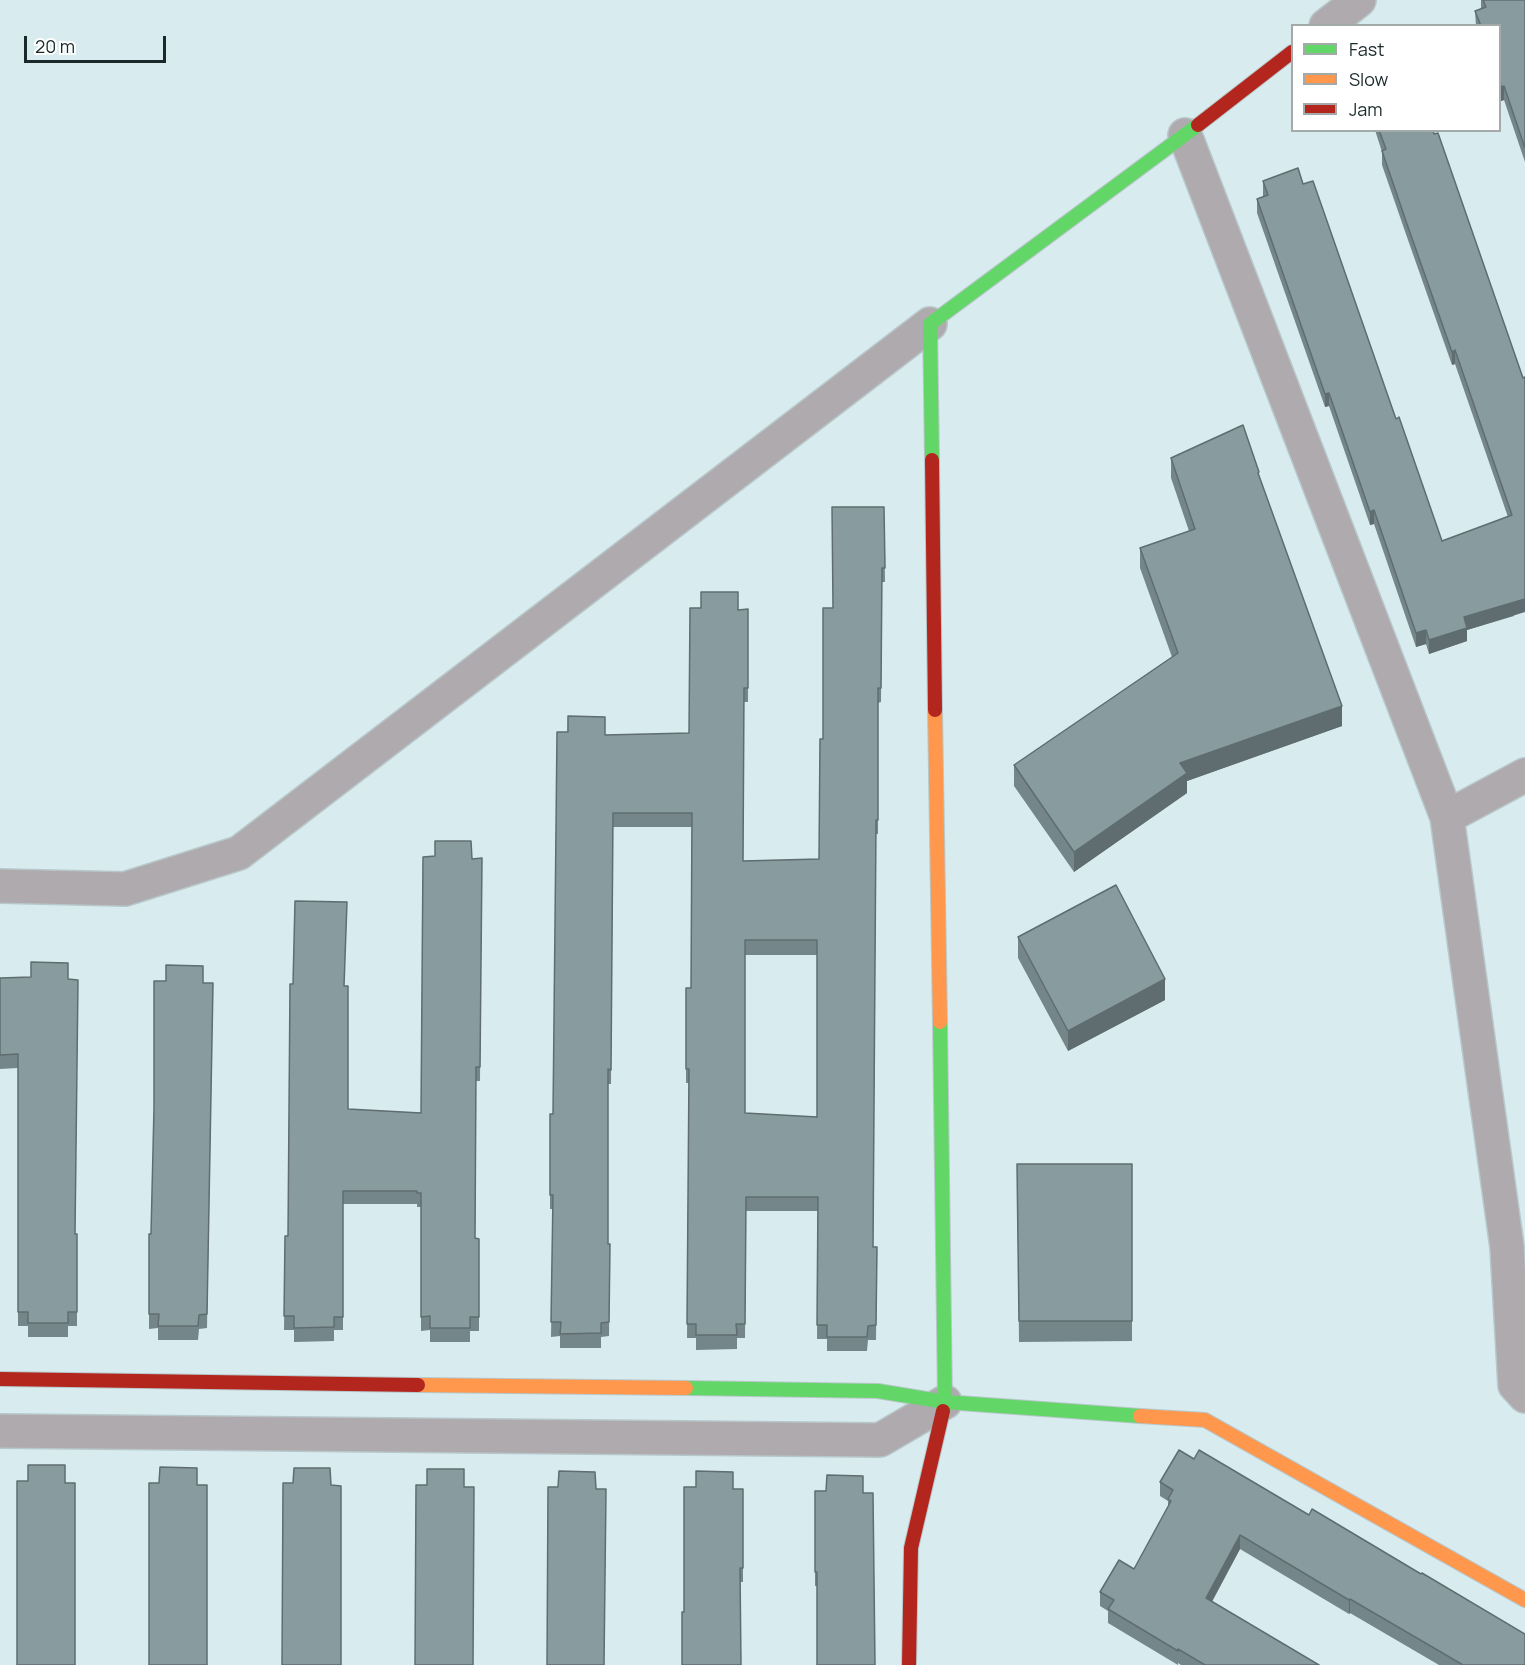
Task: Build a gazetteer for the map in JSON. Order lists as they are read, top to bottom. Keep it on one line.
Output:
{"legend":["Fast","Slow","Jam"],"scale_bar":"20 m"}
